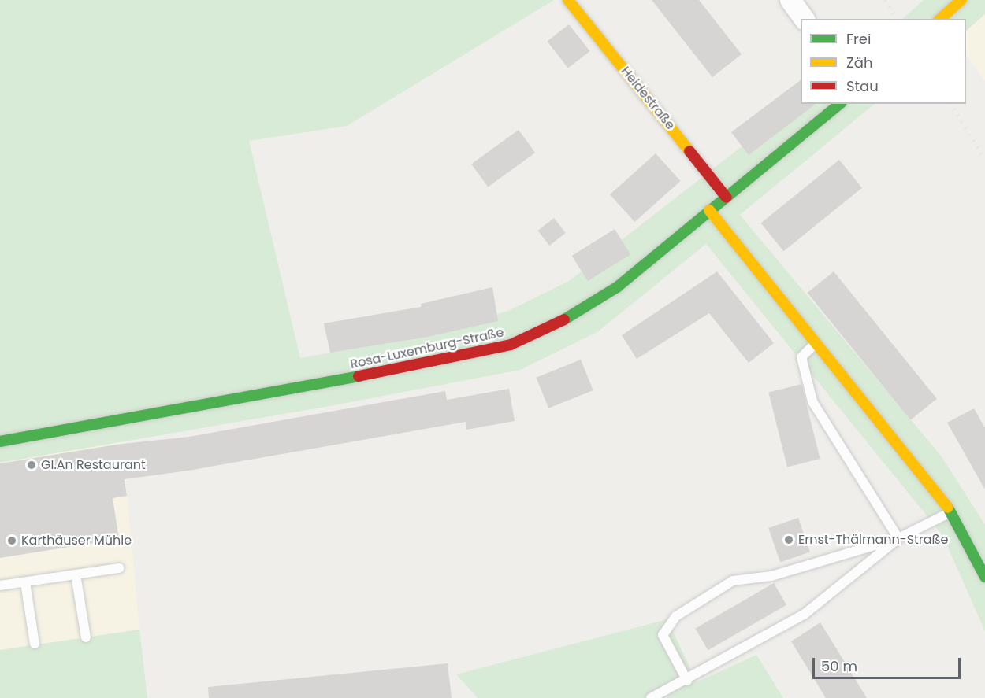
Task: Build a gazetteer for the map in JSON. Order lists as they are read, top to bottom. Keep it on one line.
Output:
{"streets":{"main road":["Heidestraße","Rosa-Luxemburg-Straße"]},"crossings":[["Heidestraße","Rosa-Luxemburg-Straße"]],"places":["GI.An Restaurant","Ernst-Thälmann-Straße","Karthäuser Mühle"],"legend":["Frei","Zäh","Stau"],"scale_bar":"50 m"}
